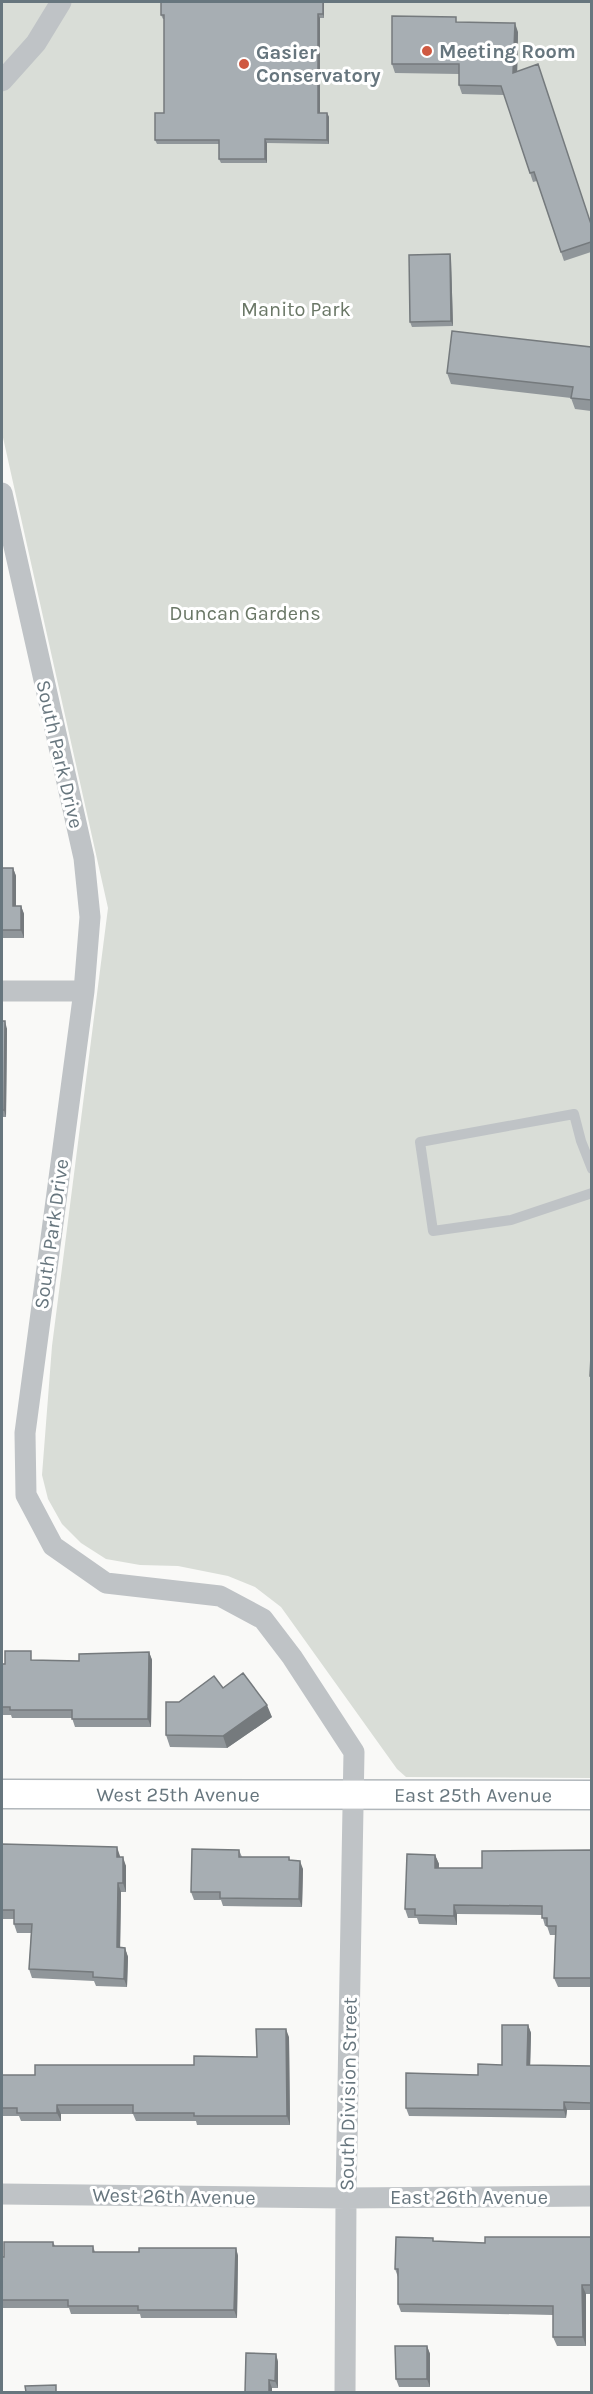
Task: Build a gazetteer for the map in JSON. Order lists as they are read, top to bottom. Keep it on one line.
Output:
{"streets":{"street":["South Park Drive","West 25th Avenue","East 25th Avenue","South Division Street","West 26th Avenue","East 26th Avenue"]},"crossings":[["South Park Drive","West 25th Avenue"],["South Park Drive","East 25th Avenue"],["South Park Drive","South Division Street"],["West 25th Avenue","East 25th Avenue"],["West 25th Avenue","South Division Street"],["East 25th Avenue","South Division Street"],["South Division Street","West 26th Avenue"],["South Division Street","East 26th Avenue"],["West 26th Avenue","East 26th Avenue"]],"parks":["Manito Park","Duncan Gardens"],"places":["Meeting Room","Gasier Conservatory"]}
